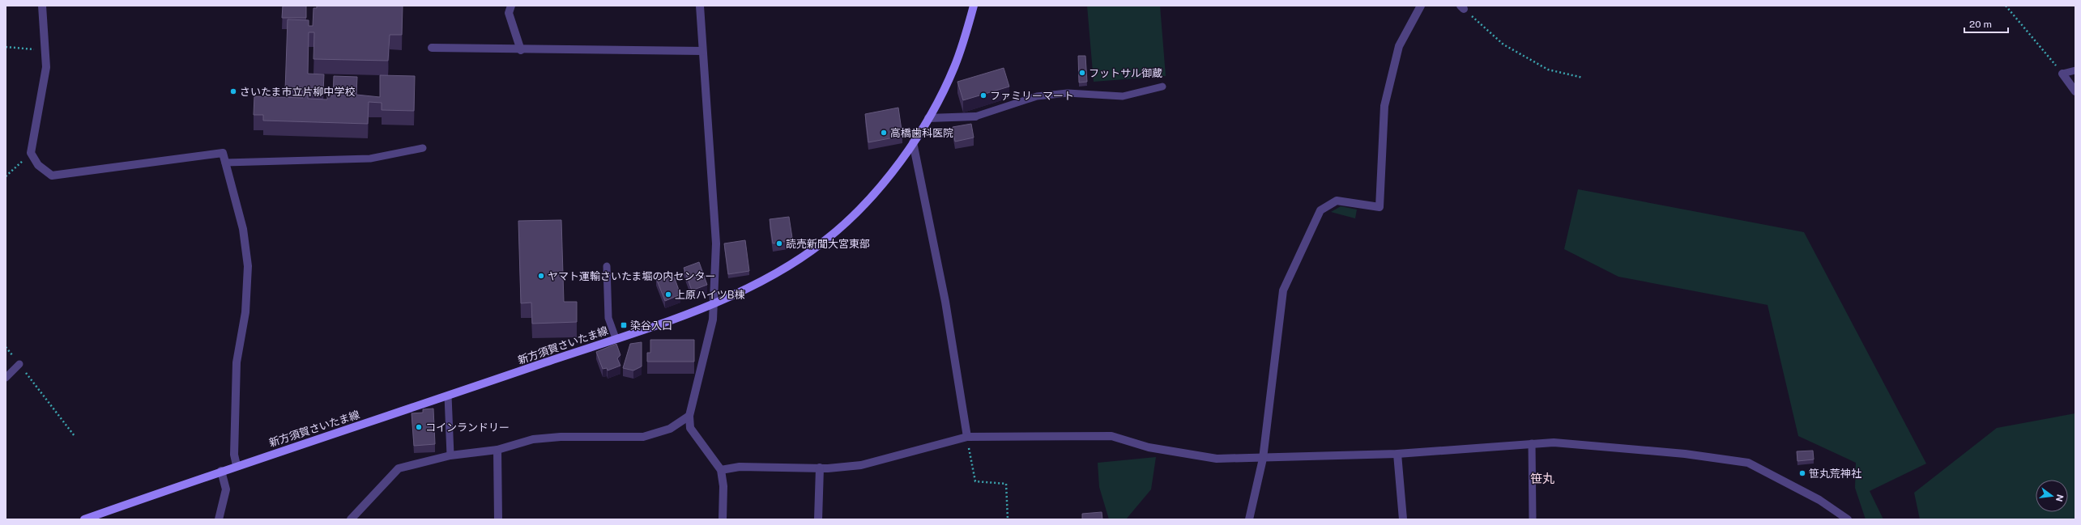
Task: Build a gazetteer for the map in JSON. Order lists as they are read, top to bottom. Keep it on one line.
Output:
{"streets":{"main road":["新方須賀さいたま線"]},"districts":["笹丸"],"places":{"other":["フットサル御蔵","さいたま市立片柳中学校","ファミリーマート","高橋歯科医院","読売新聞大宮東部","ヤマト運輸さいたま堀の内センター","上原ハイツB棟","コインランドリー","笹丸荒神社"],"transit":["染谷入口"]},"scale_bar":"20 m","north":"right"}
